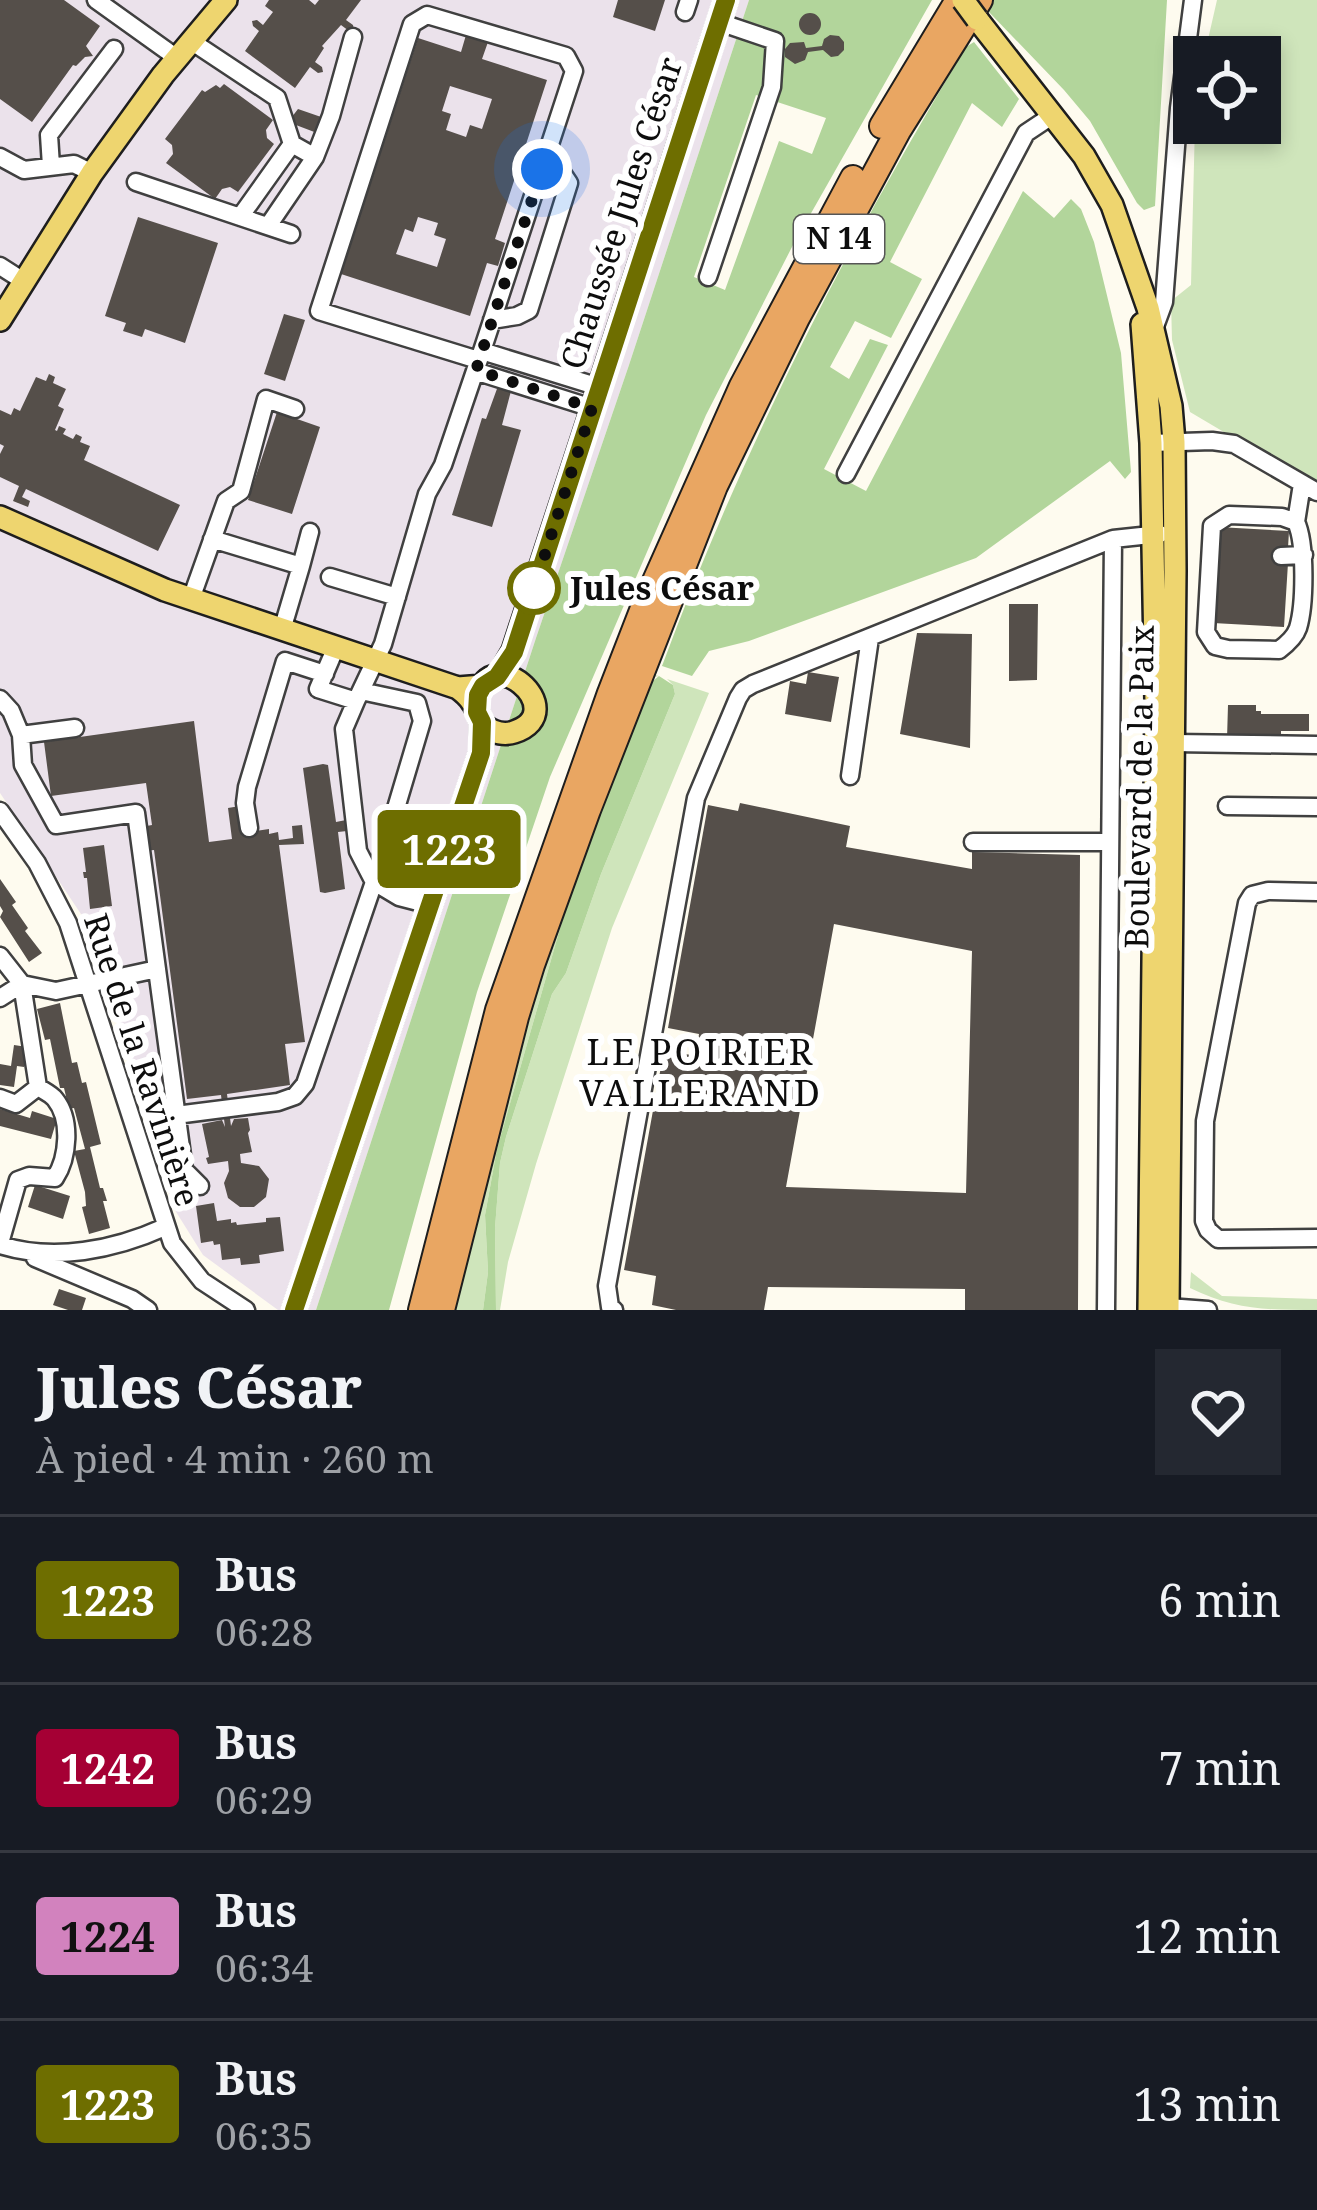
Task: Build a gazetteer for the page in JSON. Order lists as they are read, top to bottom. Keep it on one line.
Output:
{"streets":{"highway":["N 14"],"main road":["Chaussée Jules César","Boulevard de la Paix"],"street":["Rue de la Ravinière"]},"crossings":[["N 14","Boulevard de la Paix"]],"districts":["LE POIRIER VALLERAND"],"places":["Jules César"],"lines":["bus line 1223"],"page":{"on_map":"1223","heading":["Jules César","À pied · 4 min · 260 m"],"list":[{"mark":"1223","name":"Bus","note":"06:28","value":"6 min"},{"mark":"1242","name":"Bus","note":"06:29","value":"7 min"},{"mark":"1224","name":"Bus","note":"06:34","value":"12 min"},{"mark":"1223","name":"Bus","note":"06:35","value":"13 min"}]}}
